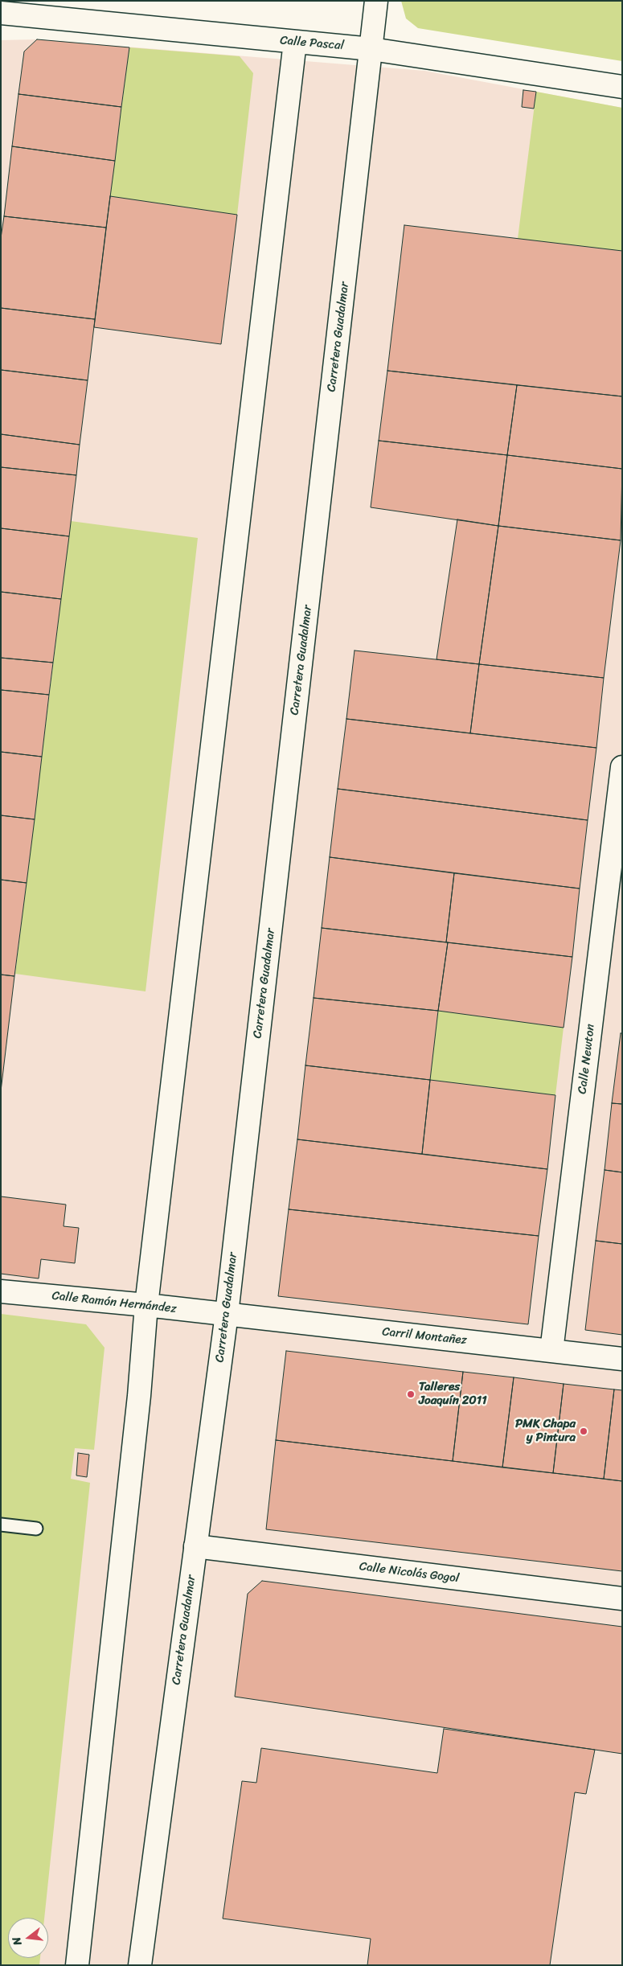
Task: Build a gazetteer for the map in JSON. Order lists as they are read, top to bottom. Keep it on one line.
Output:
{"streets":{"street":["Calle Pascal","Carretera Guadalmar","Calle Newton","Calle Ramón Hernández","Carril Montañez","Calle Nicolás Gogol"]},"crossings":[["Calle Pascal","Carretera Guadalmar"],["Carretera Guadalmar","Calle Ramón Hernández"],["Carretera Guadalmar","Carril Montañez"],["Carretera Guadalmar","Calle Nicolás Gogol"],["Calle Newton","Carril Montañez"],["Calle Ramón Hernández","Carril Montañez"]],"places":["Talleres Joaquín 2011","PMK Chapa y Pintura"],"north":"left"}
